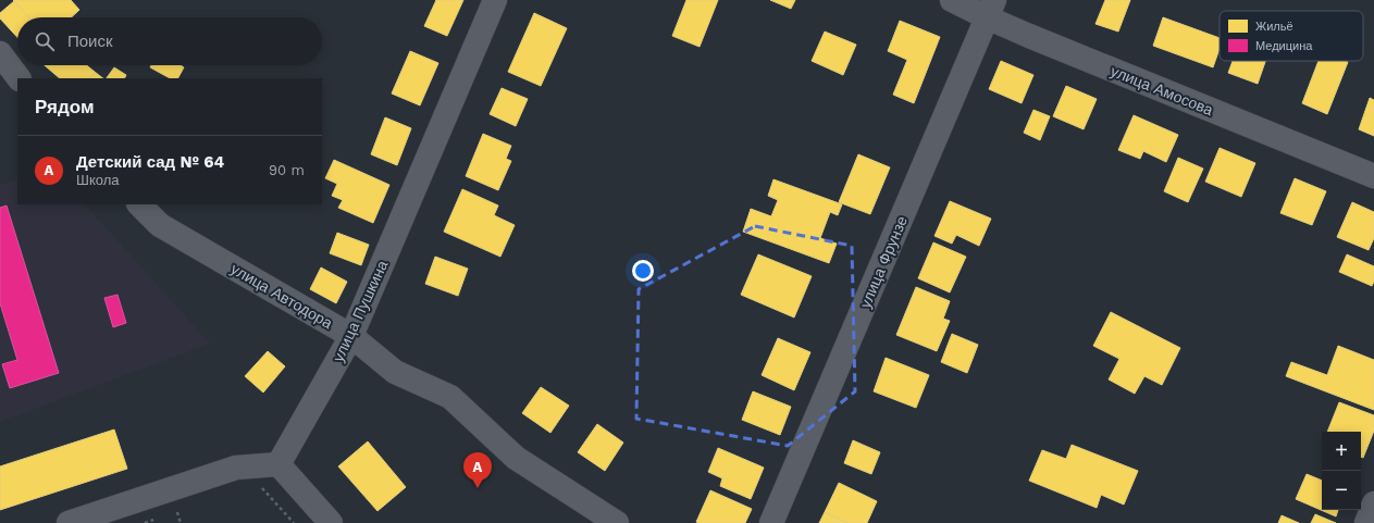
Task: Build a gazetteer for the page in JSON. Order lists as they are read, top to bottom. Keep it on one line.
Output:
{"streets":{"street":["улица Амосова","улица Фрунзе","улица Автодора","улица Пушкина"]},"crossings":[["улица Амосова","улица Фрунзе"],["улица Автодора","улица Пушкина"]],"legend":["Жильё","Медицина"],"page":{"search":"Поиск","heading":"Рядом","list":[{"mark":"A","name":"Детский сад № 64","note":"Школа","value":"90 m"}],"map_buttons":["+","−"],"pins":"A"}}
